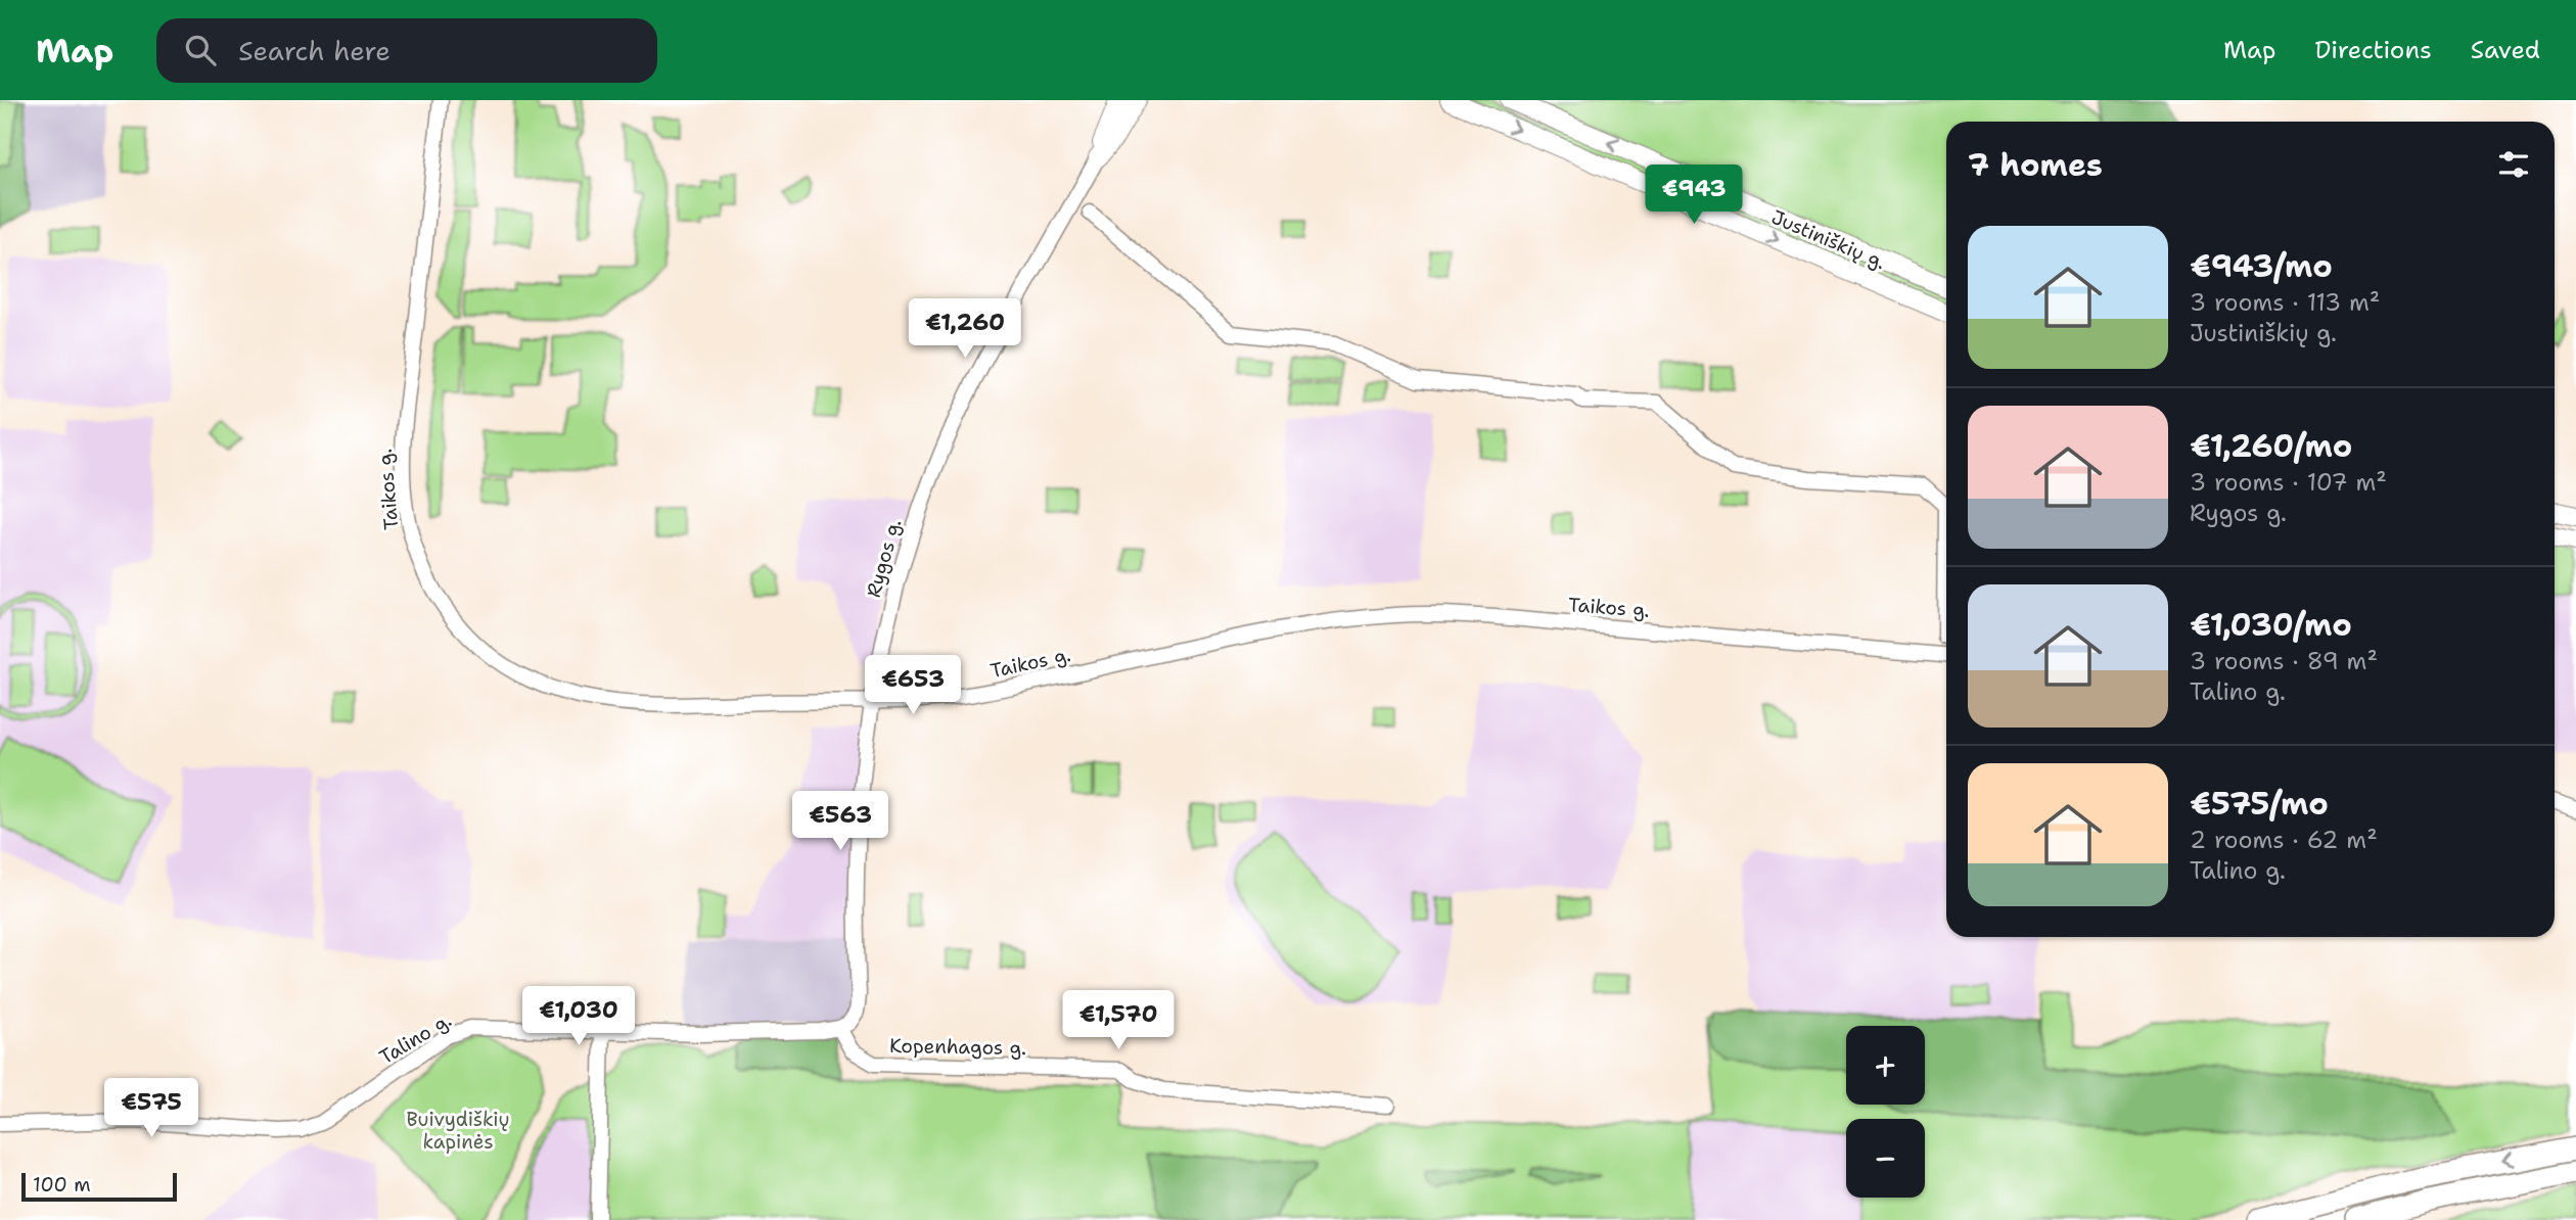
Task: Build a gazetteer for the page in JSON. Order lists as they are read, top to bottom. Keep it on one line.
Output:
{"streets":{"main road":["Justiniškių g.","Rygos g."],"street":["Taikos g.","Talino g.","Kopenhagos g."]},"crossings":[["Taikos g.","Rygos g."],["Rygos g.","Talino g."],["Rygos g.","Kopenhagos g."],["Talino g.","Kopenhagos g."]],"parks":["Buivydiškių kapinės"],"scale_bar":"100 m","page":{"header":"Map","search":"Search here","nav":["Map","Directions","Saved"],"heading":"7 homes","price":["€943","€1,260","€653","€563","€1,030","€1,570","€575"],"list":[{"name":"€943/mo","note":"3 rooms · 113 m² · Justiniškių g."},{"name":"€1,260/mo","note":"3 rooms · 107 m² · Rygos g."},{"name":"€1,030/mo","note":"3 rooms · 89 m² · Talino g."},{"name":"€575/mo","note":"2 rooms · 62 m² · Talino g."}],"map_buttons":["+","−"],"scale":"100 m"}}
